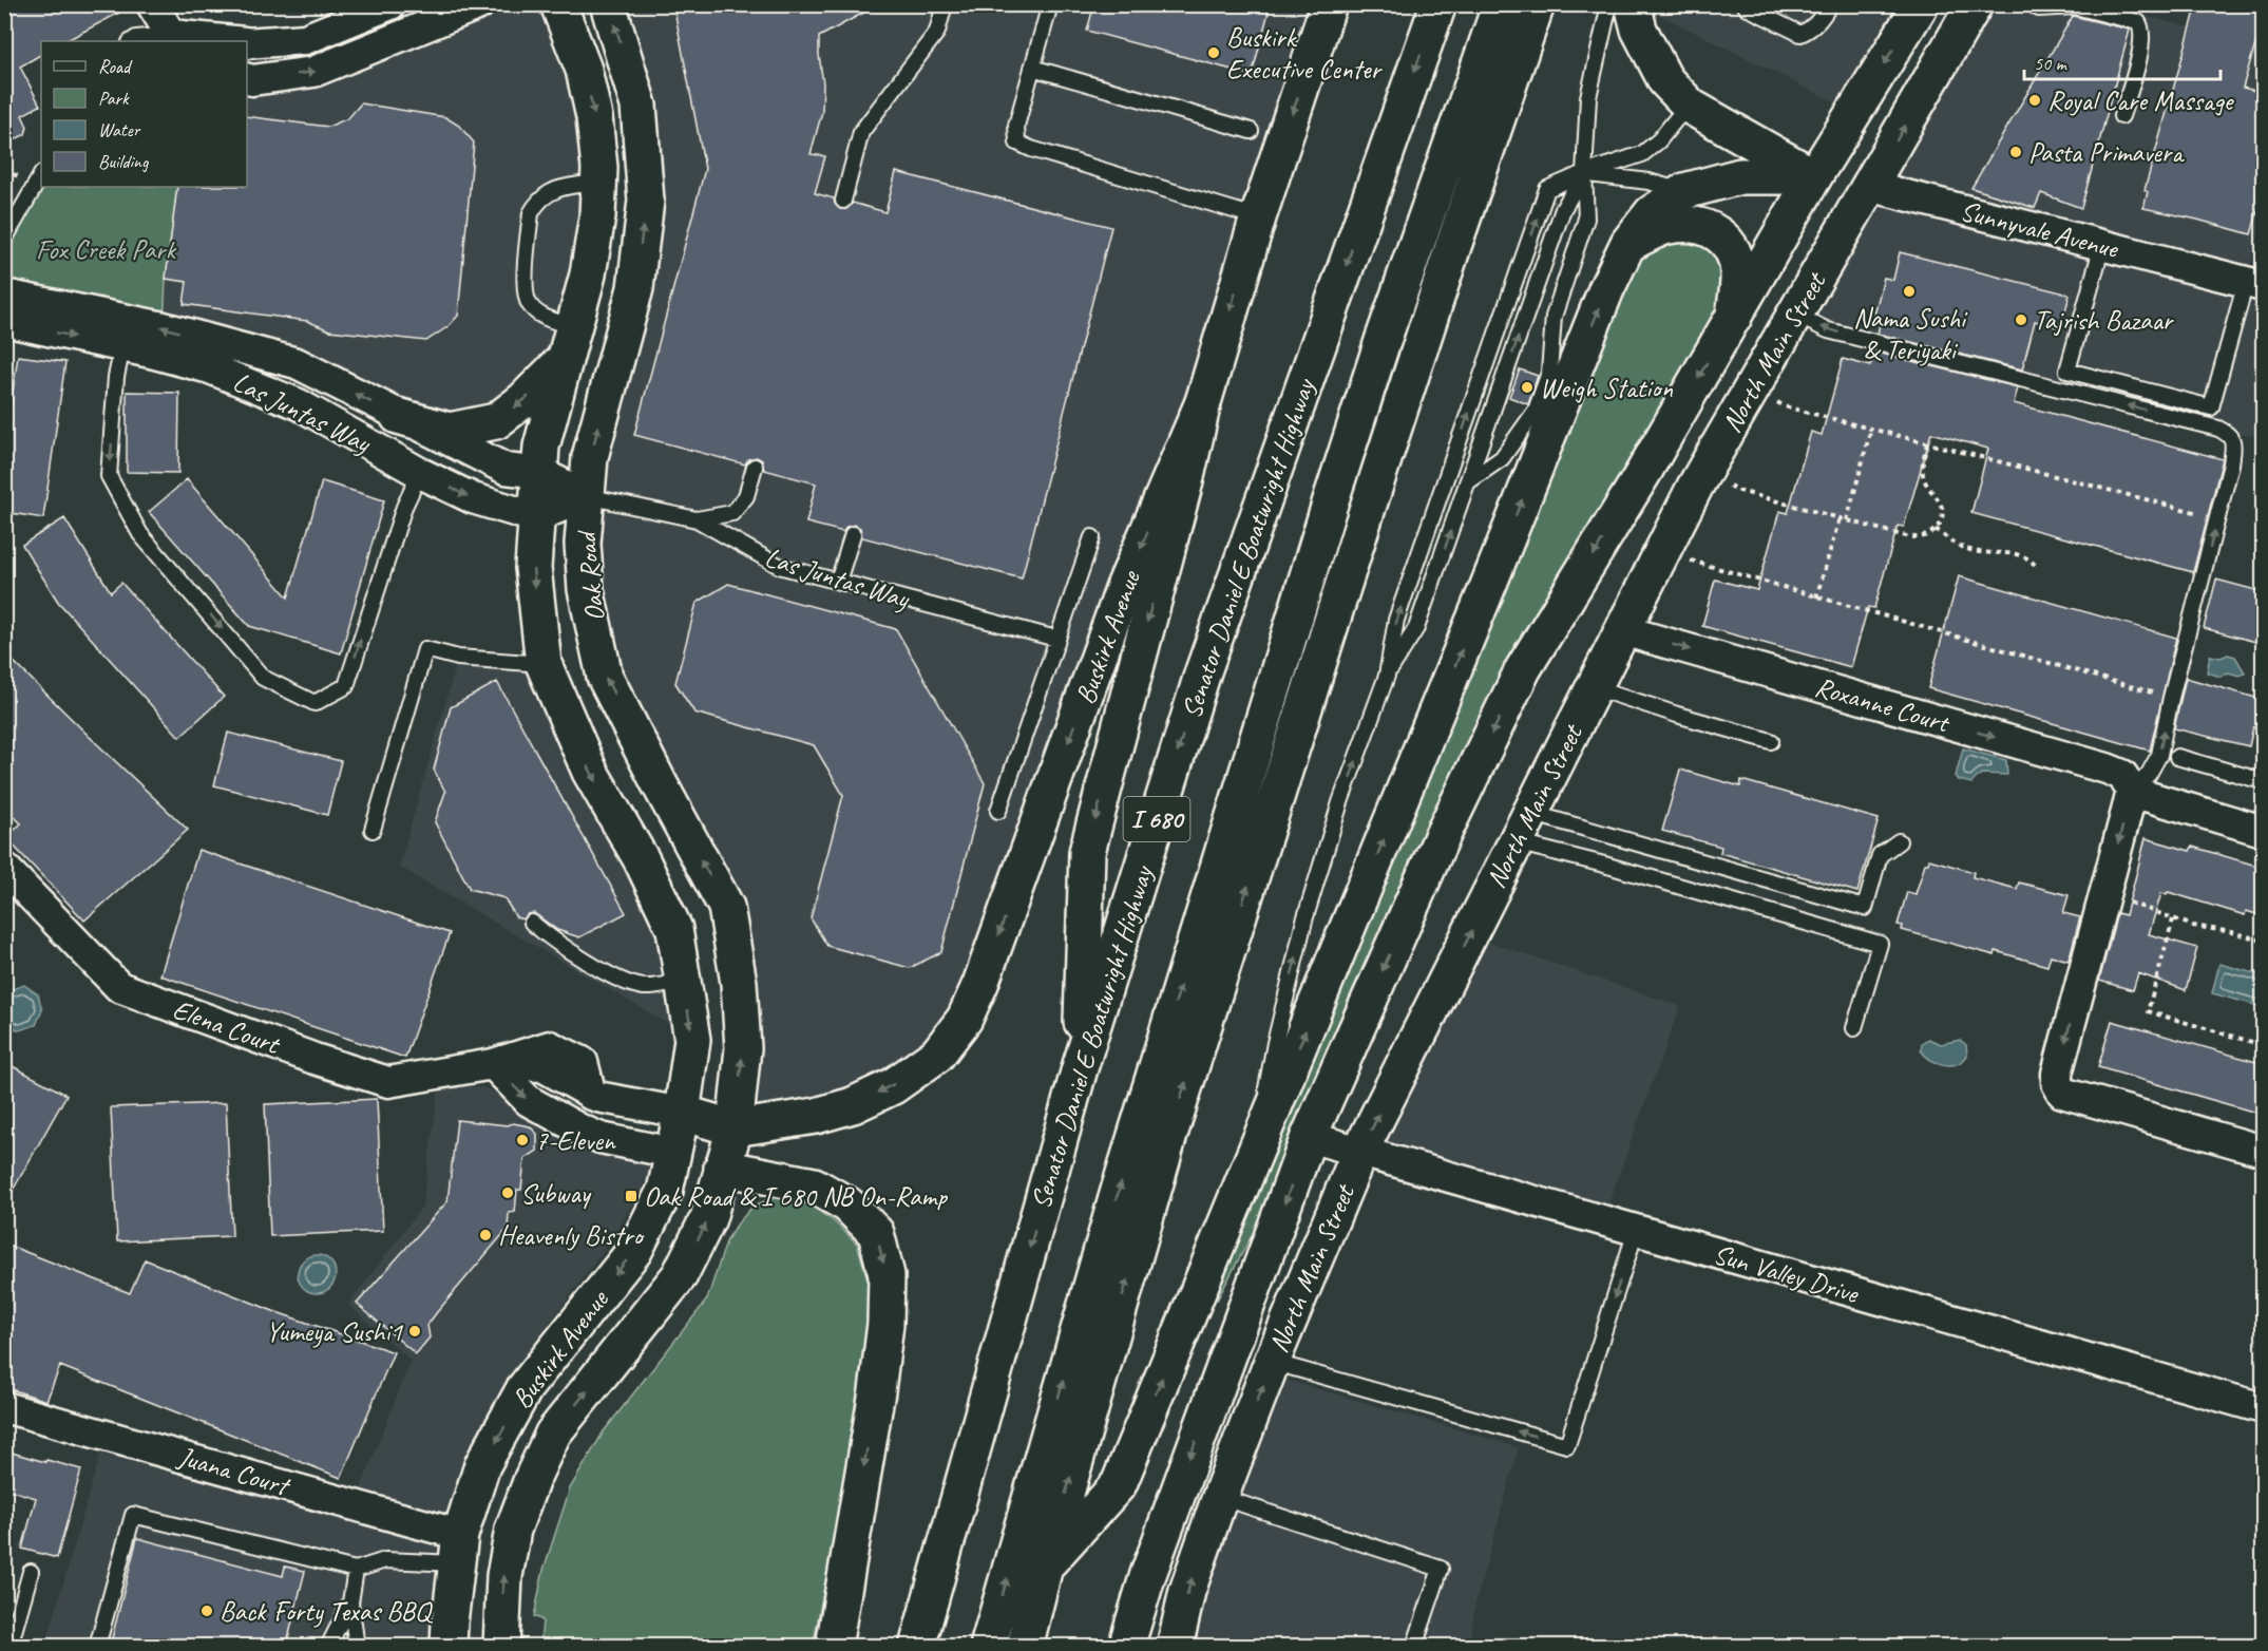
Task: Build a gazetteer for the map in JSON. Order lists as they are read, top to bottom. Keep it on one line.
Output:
{"streets":{"main road":["Sunnyvale Avenue","North Main Street","Senator Daniel E Boatwright Highway","Oak Road","Buskirk Avenue","I 680"],"street":["Las Juntas Way","Roxanne Court","Elena Court","Sun Valley Drive","Juana Court"]},"crossings":[["Sunnyvale Avenue","North Main Street"],["North Main Street","Roxanne Court"],["North Main Street","Sun Valley Drive"],["Las Juntas Way","Oak Road"],["Oak Road","Buskirk Avenue"],["Oak Road","Elena Court"],["Buskirk Avenue","Elena Court"],["Buskirk Avenue","Juana Court"]],"one_way":["Roxanne Court"],"parks":["Fox Creek Park"],"places":{"other":["Buskirk Executive Center","Royal Care Massage","Pasta Primavera","Nama Sushi & Teriyaki","Tajrish Bazaar","Weigh Station","7-Eleven","Subway","Heavenly Bistro","Yumeya Sushi1","Back Forty Texas BBQ"],"transit":["Oak Road & I 680 NB On-Ramp"]},"legend":["Road","Park","Water","Building"],"scale_bar":"50 m"}
